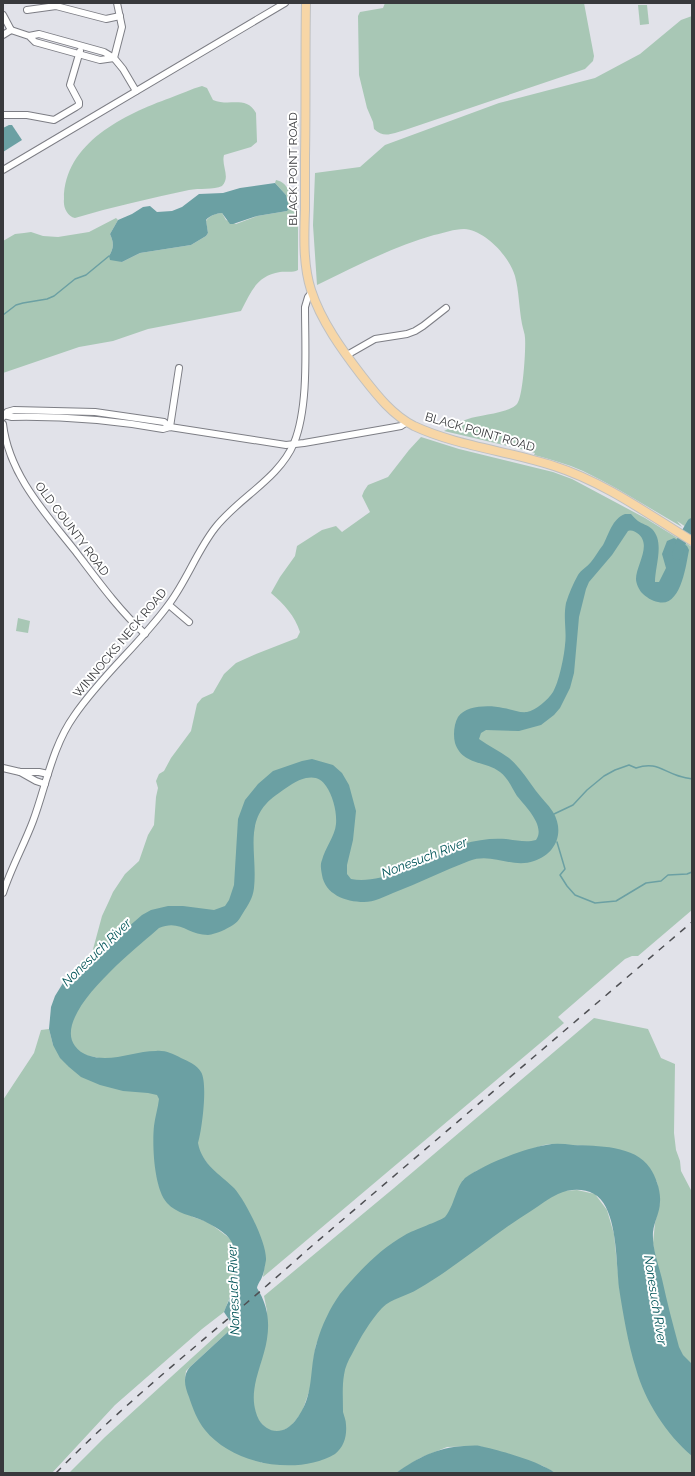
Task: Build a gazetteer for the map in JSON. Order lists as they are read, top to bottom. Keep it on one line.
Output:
{"streets":{"main road":["BLACK POINT ROAD"],"street":["OLD COUNTY ROAD","WINNOCKS NECK ROAD"]},"crossings":[["BLACK POINT ROAD","WINNOCKS NECK ROAD"],["OLD COUNTY ROAD","WINNOCKS NECK ROAD"]],"water":["Nonesuch River"]}
